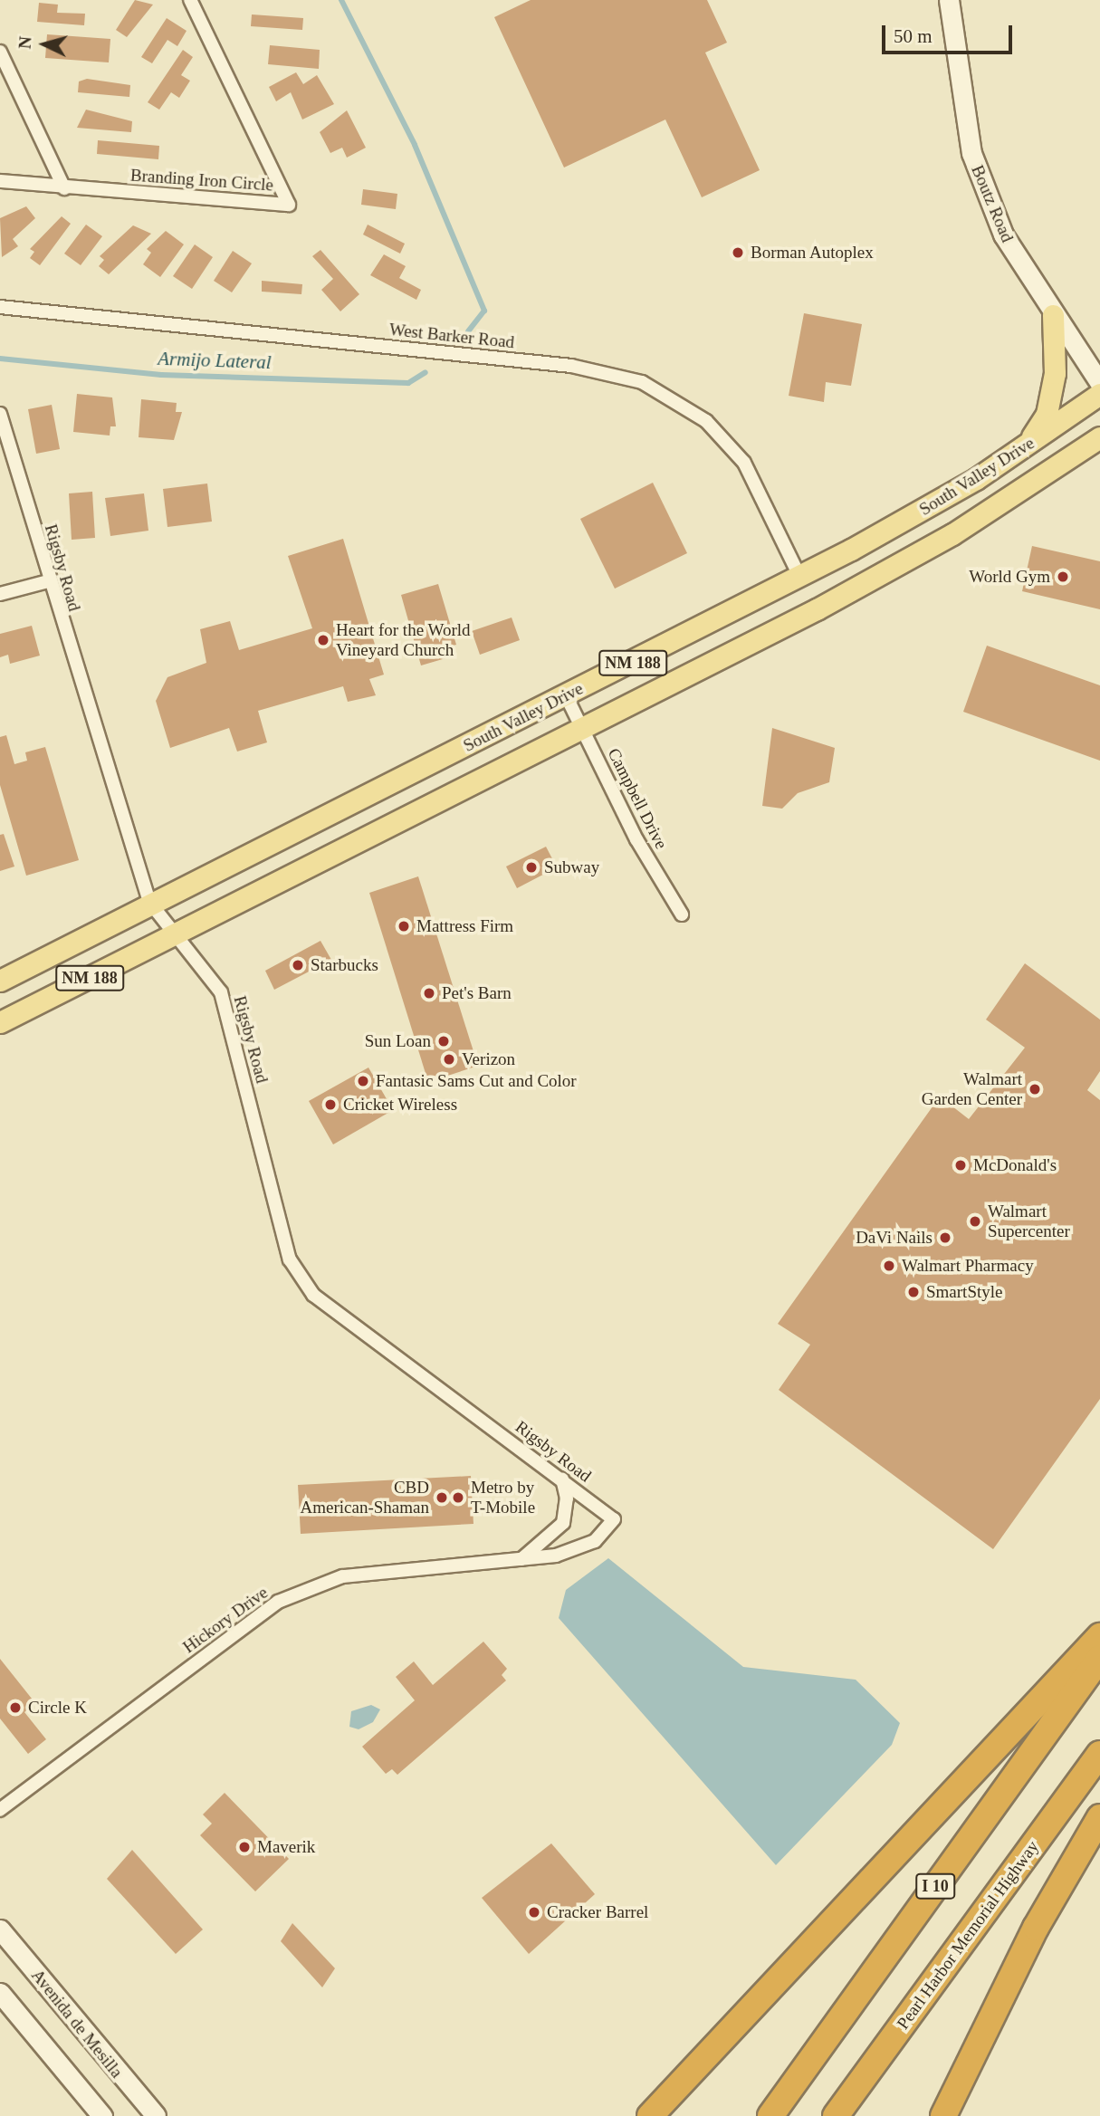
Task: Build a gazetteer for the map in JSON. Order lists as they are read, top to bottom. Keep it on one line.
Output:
{"streets":{"highway":["I 10","Pearl Harbor Memorial Highway"],"main road":["Boutz Road","South Valley Drive","NM 188","Avenida de Mesilla"],"street":["Branding Iron Circle","West Barker Road","Rigsby Road","Campbell Drive","Hickory Drive"]},"crossings":[["West Barker Road","South Valley Drive"],["South Valley Drive","Rigsby Road"],["South Valley Drive","Campbell Drive"],["Rigsby Road","Hickory Drive"]],"water":["Armijo Lateral"],"places":["Borman Autoplex","World Gym","Heart for the World Vineyard Church","Subway","Mattress Firm","Starbucks","Pet's Barn","Sun Loan","Verizon","Fantasic Sams Cut and Color","Walmart Garden Center","Cricket Wireless","McDonald's","Walmart Supercenter","DaVi Nails","Walmart Pharmacy","SmartStyle","CBD American-Shaman","Metro by T-Mobile","Circle K","Maverik","Cracker Barrel"],"scale_bar":"50 m","north":"left"}
